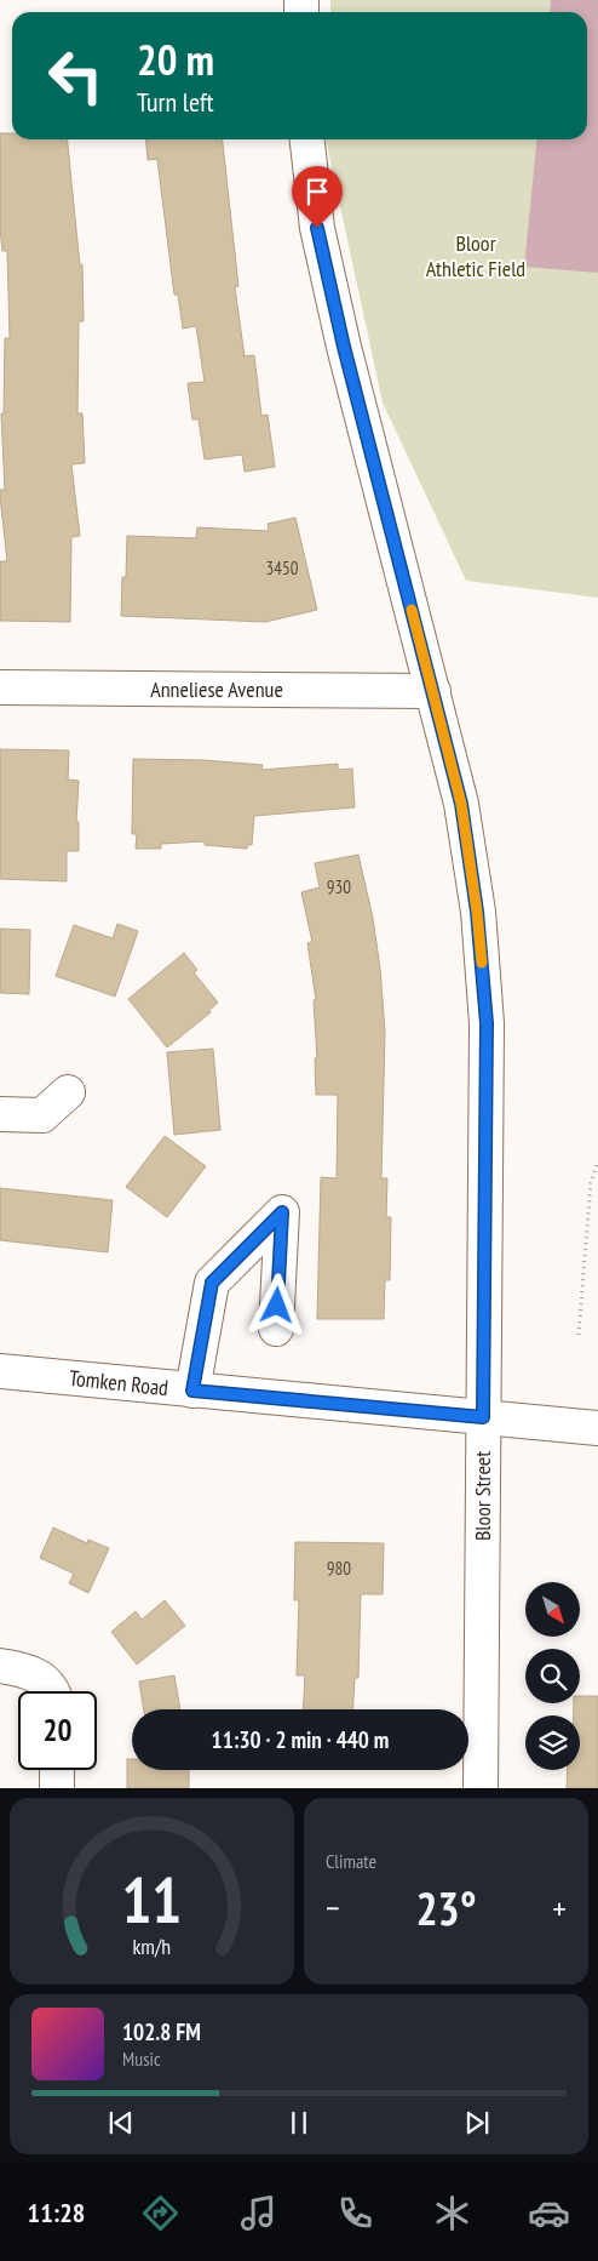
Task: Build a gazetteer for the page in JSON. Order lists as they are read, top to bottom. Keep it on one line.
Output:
{"streets":{"street":["Anneliese Avenue","Tomken Road","Bloor Street"]},"crossings":[["Anneliese Avenue","Bloor Street"],["Tomken Road","Bloor Street"]],"parks":["Bloor Athletic Field"],"house_numbers":["3450","930","980"],"north":"bottom right","page":{"turn":["20 m","Turn left"],"limit":"20","trip":"11:30 · 2 min · 440 m","tile":"Climate","heat":["−","23°","+"],"song":["102.8 FM","Music"],"tabs":"11:28","gauge":["11","km/h"]}}
